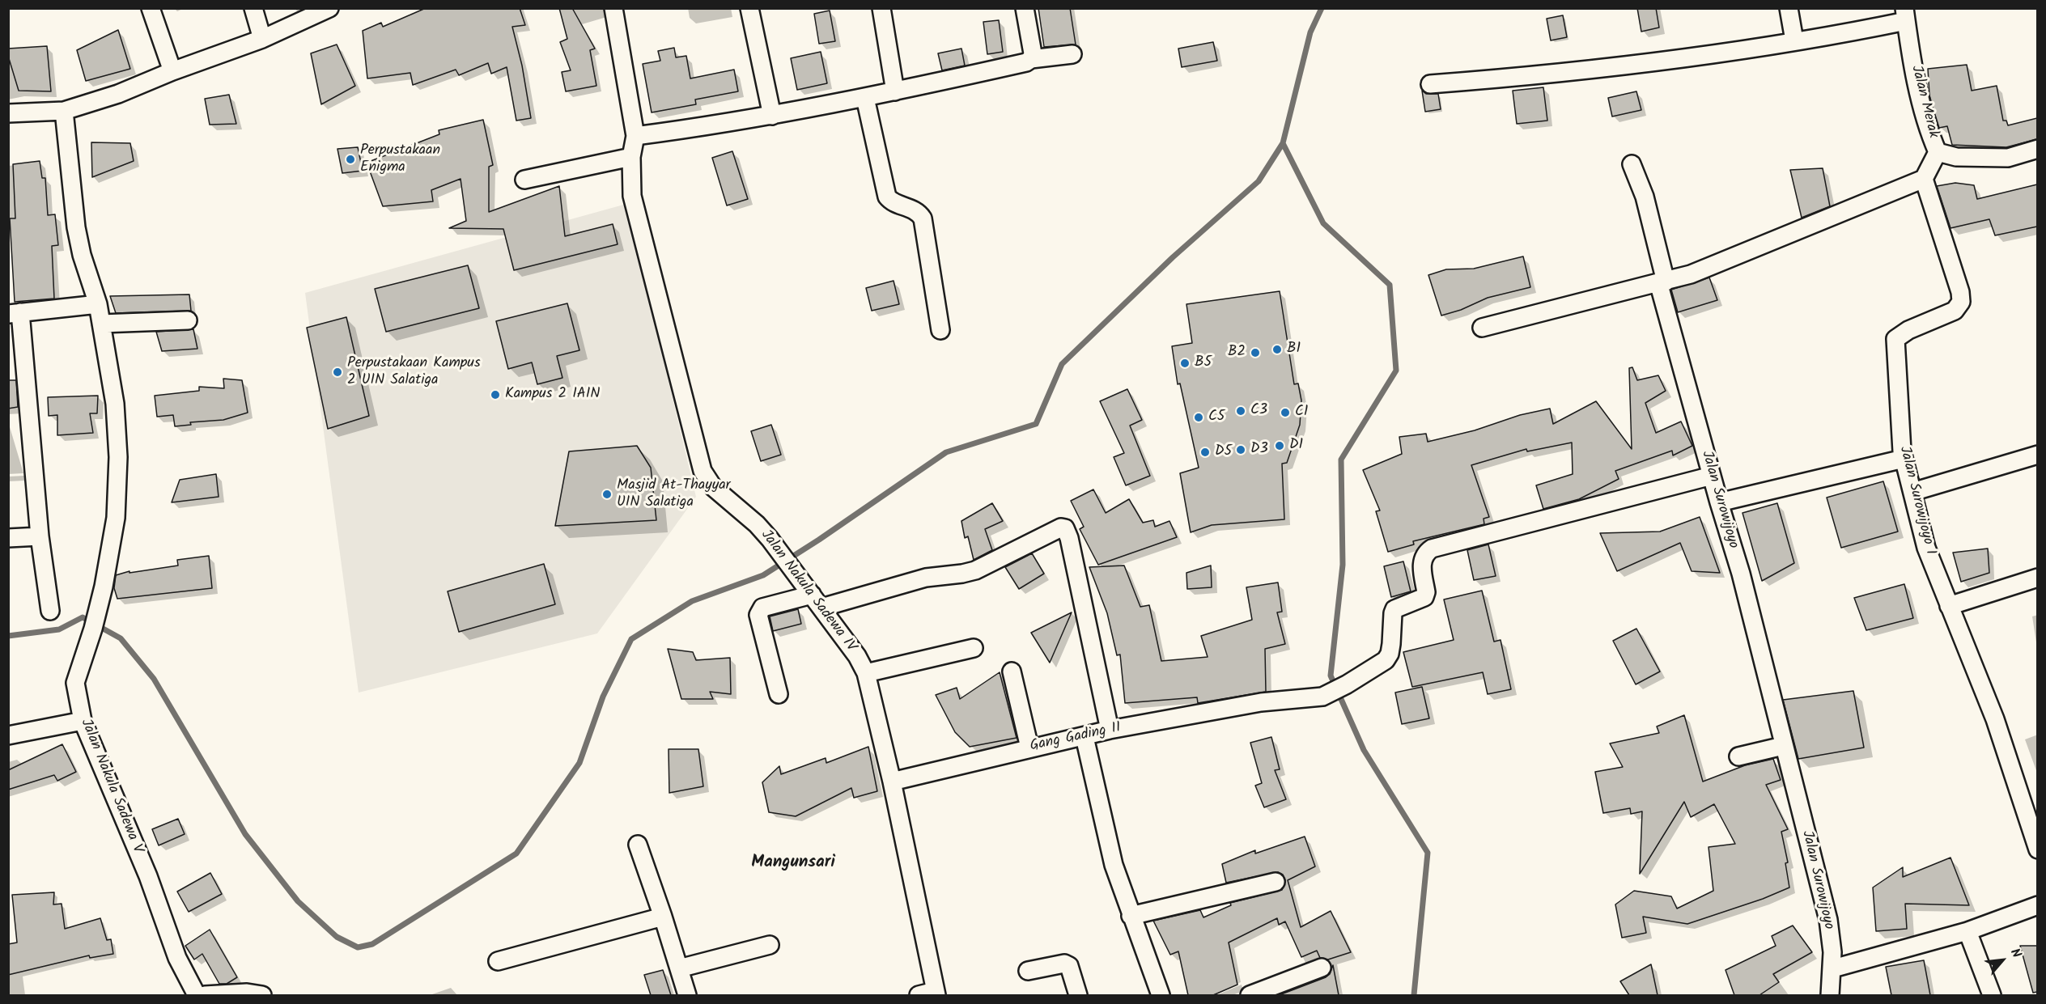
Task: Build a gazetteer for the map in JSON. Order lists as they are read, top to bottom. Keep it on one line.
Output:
{"streets":{"street":["Jalan Merak","Jalan Surowijoyo","Jalan Surowijoyo I","Jalan Nakula Sadewa IV","Gang Gading II","Jalan Nakula Sadewa V"]},"crossings":[["Jalan Surowijoyo","Gang Gading II"],["Jalan Nakula Sadewa IV","Gang Gading II"]],"districts":["Mangunsari"],"places":["Perpustakaan Enigma","B1","B2","B5","Perpustakaan Kampus 2 UIN Salatiga","Kampus 2 IAIN","C3","C1","C5","D1","D3","D5","Masjid At-Thayyar UIN Salatiga"],"north":"top right"}
